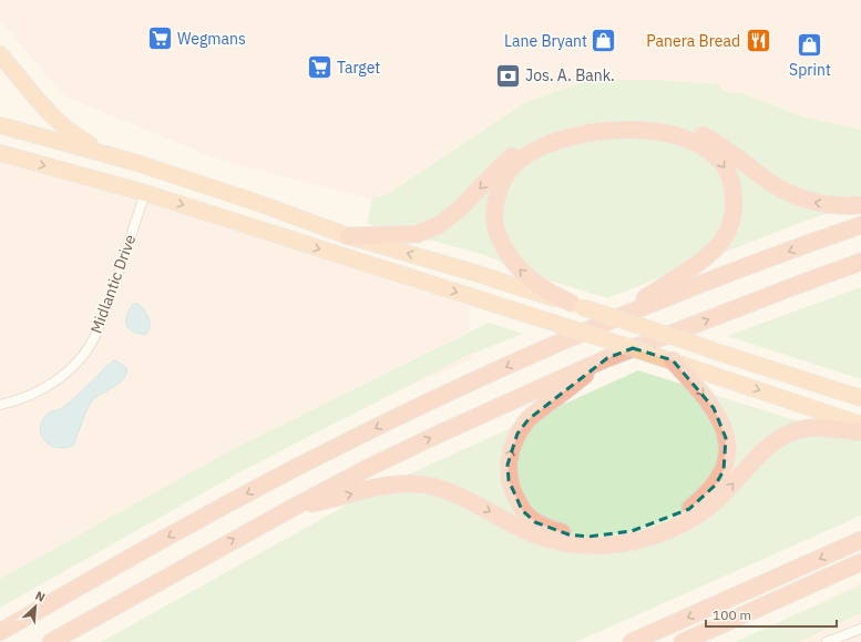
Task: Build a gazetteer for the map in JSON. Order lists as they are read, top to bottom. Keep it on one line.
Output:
{"streets":{"street":["Midlantic Drive"]},"places":{"supermarket":["Wegmans","Target"],"shop":["Lane Bryant","Sprint"],"restaurant":["Panera Bread"],"bank":["Jos. A. Bank."]},"scale_bar":"100 m","north":"top right"}
